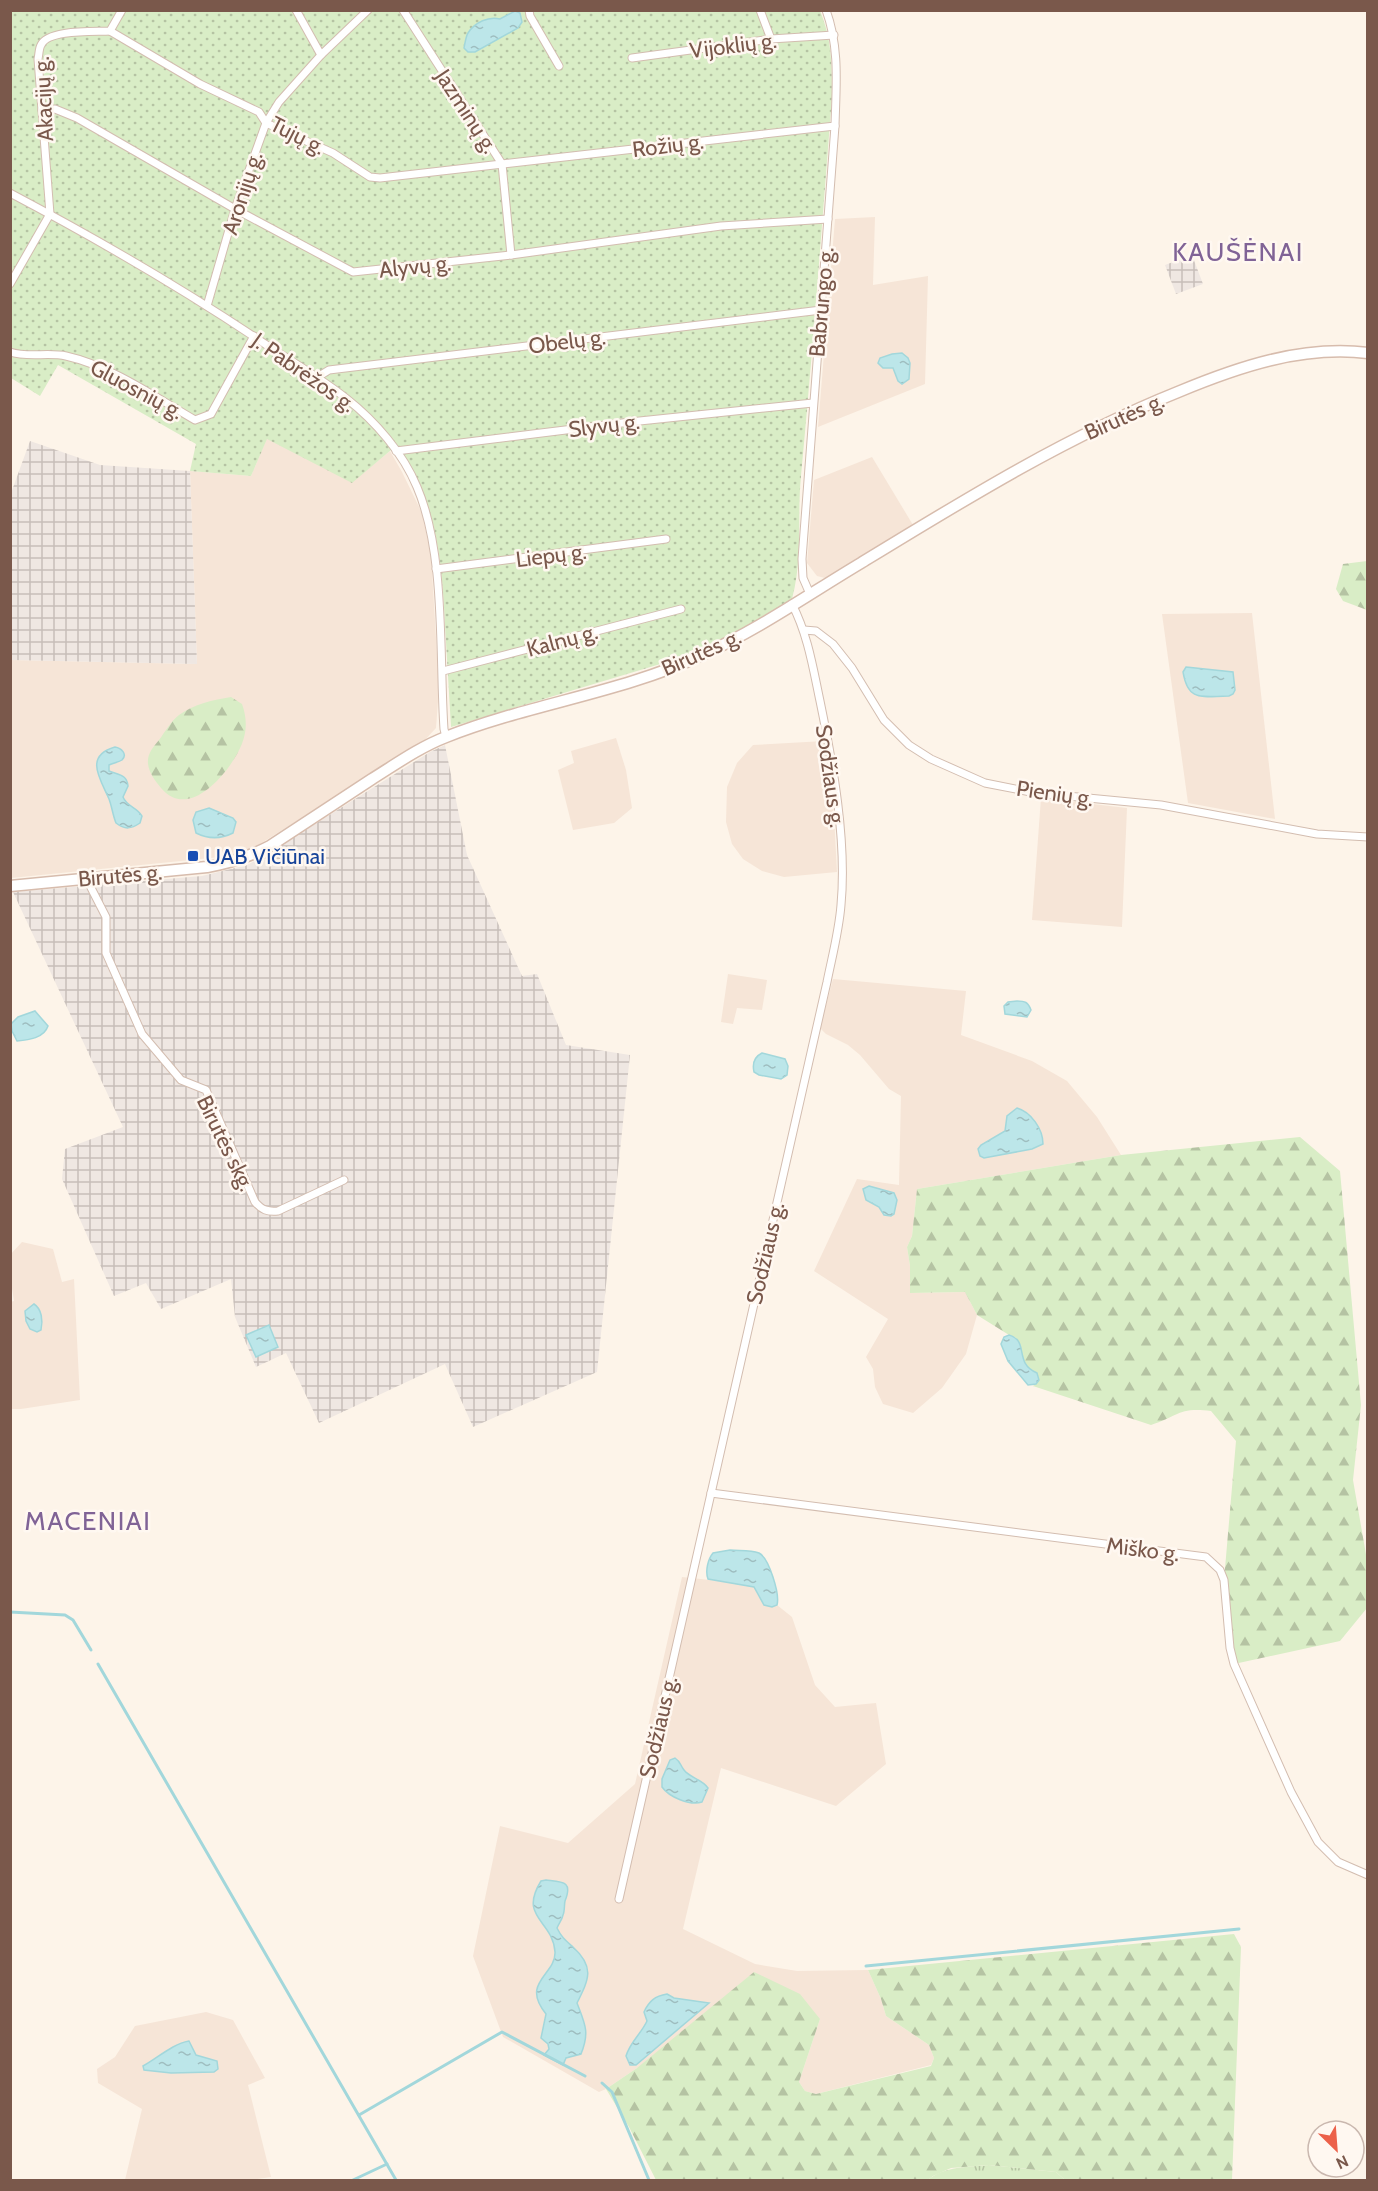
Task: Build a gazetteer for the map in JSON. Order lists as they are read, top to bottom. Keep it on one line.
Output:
{"streets":{"main road":["Birutės g."],"street":["Vijoklių g.","Akacijų g.","Jazminų g.","Tujų g.","Rožių g.","Aronijų g.","Alyvų g.","Babrungo g.","Obelų g.","J. Pabrėžos g.","Gluosnių g.","Slyvų g.","Liepų g.","Kalnų g.","Sodžiaus g.","Pienių g.","Birutės skg.","Miško g."]},"crossings":[["Vijoklių g.","Babrungo g."],["Akacijų g.","Tujų g."],["Akacijų g.","Alyvų g."],["Akacijų g.","J. Pabrėžos g."],["Jazminų g.","Tujų g."],["Jazminų g.","Rožių g."],["Jazminų g.","Alyvų g."],["Tujų g.","Rožių g."],["Tujų g.","Aronijų g."],["Rožių g.","Babrungo g."],["Aronijų g.","Alyvų g."],["Aronijų g.","J. Pabrėžos g."],["Alyvų g.","Babrungo g."],["Babrungo g.","Obelų g."],["Babrungo g.","Birutės g."],["Babrungo g.","Slyvų g."],["Obelų g.","J. Pabrėžos g."],["J. Pabrėžos g.","Gluosnių g."],["J. Pabrėžos g.","Birutės g."],["J. Pabrėžos g.","Slyvų g."],["J. Pabrėžos g.","Liepų g."],["J. Pabrėžos g.","Kalnų g."],["Birutės g.","Sodžiaus g."],["Birutės g.","Birutės skg."],["Sodžiaus g.","Pienių g."],["Sodžiaus g.","Miško g."]],"districts":["KAUŠĖNAI","MACENIAI"],"places":{"transit":["UAB Vičiūnai"]},"north":"bottom right"}
